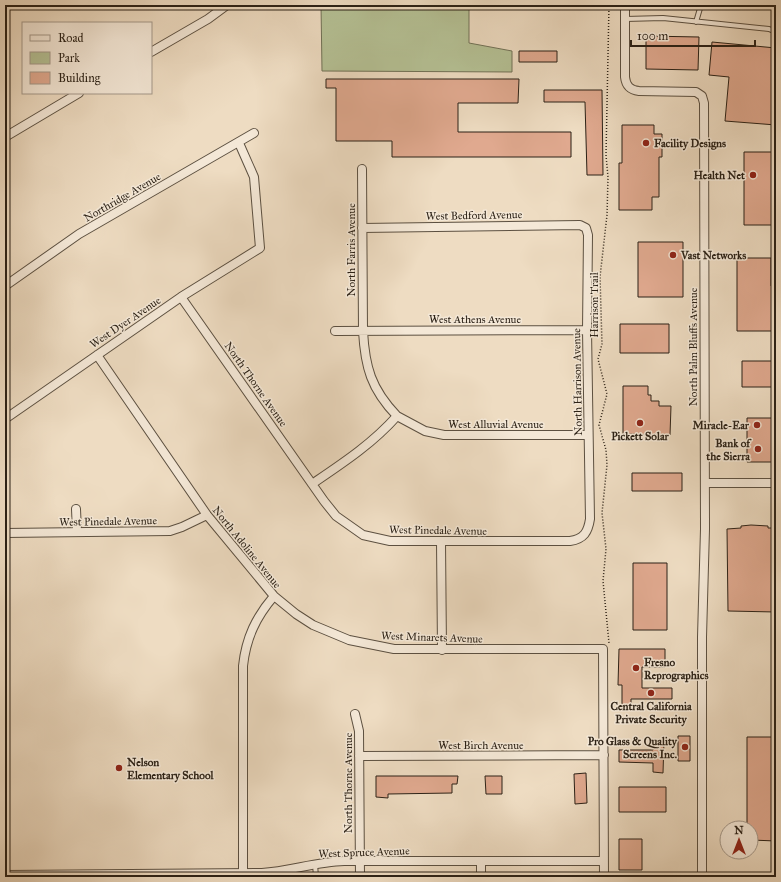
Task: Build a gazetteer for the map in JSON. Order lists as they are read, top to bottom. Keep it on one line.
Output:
{"streets":{"street":["Northridge Avenue","West Bedford Avenue","North Farris Avenue","West Athens Avenue","West Dyer Avenue","North Palm Bluffs Avenue","North Harrison Avenue","North Thorne Avenue","West Alluvial Avenue","West Pinedale Avenue","North Adoline Avenue","West Minarets Avenue","West Birch Avenue","West Spruce Avenue"],"path":["Harrison Trail"]},"crossings":[["Northridge Avenue","West Dyer Avenue"],["West Bedford Avenue","North Farris Avenue"],["West Bedford Avenue","North Harrison Avenue"],["North Farris Avenue","West Athens Avenue"],["North Farris Avenue","West Alluvial Avenue"],["Harrison Trail","West Minarets Avenue"],["West Athens Avenue","North Harrison Avenue"],["West Dyer Avenue","North Thorne Avenue"],["West Dyer Avenue","North Adoline Avenue"],["North Harrison Avenue","West Alluvial Avenue"],["North Harrison Avenue","West Pinedale Avenue"],["North Thorne Avenue","West Pinedale Avenue"],["North Thorne Avenue","West Birch Avenue"],["North Thorne Avenue","West Spruce Avenue"],["West Pinedale Avenue","North Adoline Avenue"],["North Adoline Avenue","West Minarets Avenue"],["North Adoline Avenue","West Spruce Avenue"]],"places":["Facility Designs","Health Net","Vast Networks","Pickett Solar","Miracle-Ear","Bank of the Sierra","Fresno Reprographics","Central California Private Security","Pro Glass & Quality Screens Inc.","Nelson Elementary School"],"legend":["Road","Park","Building"],"scale_bar":"100 m","north":"top"}
